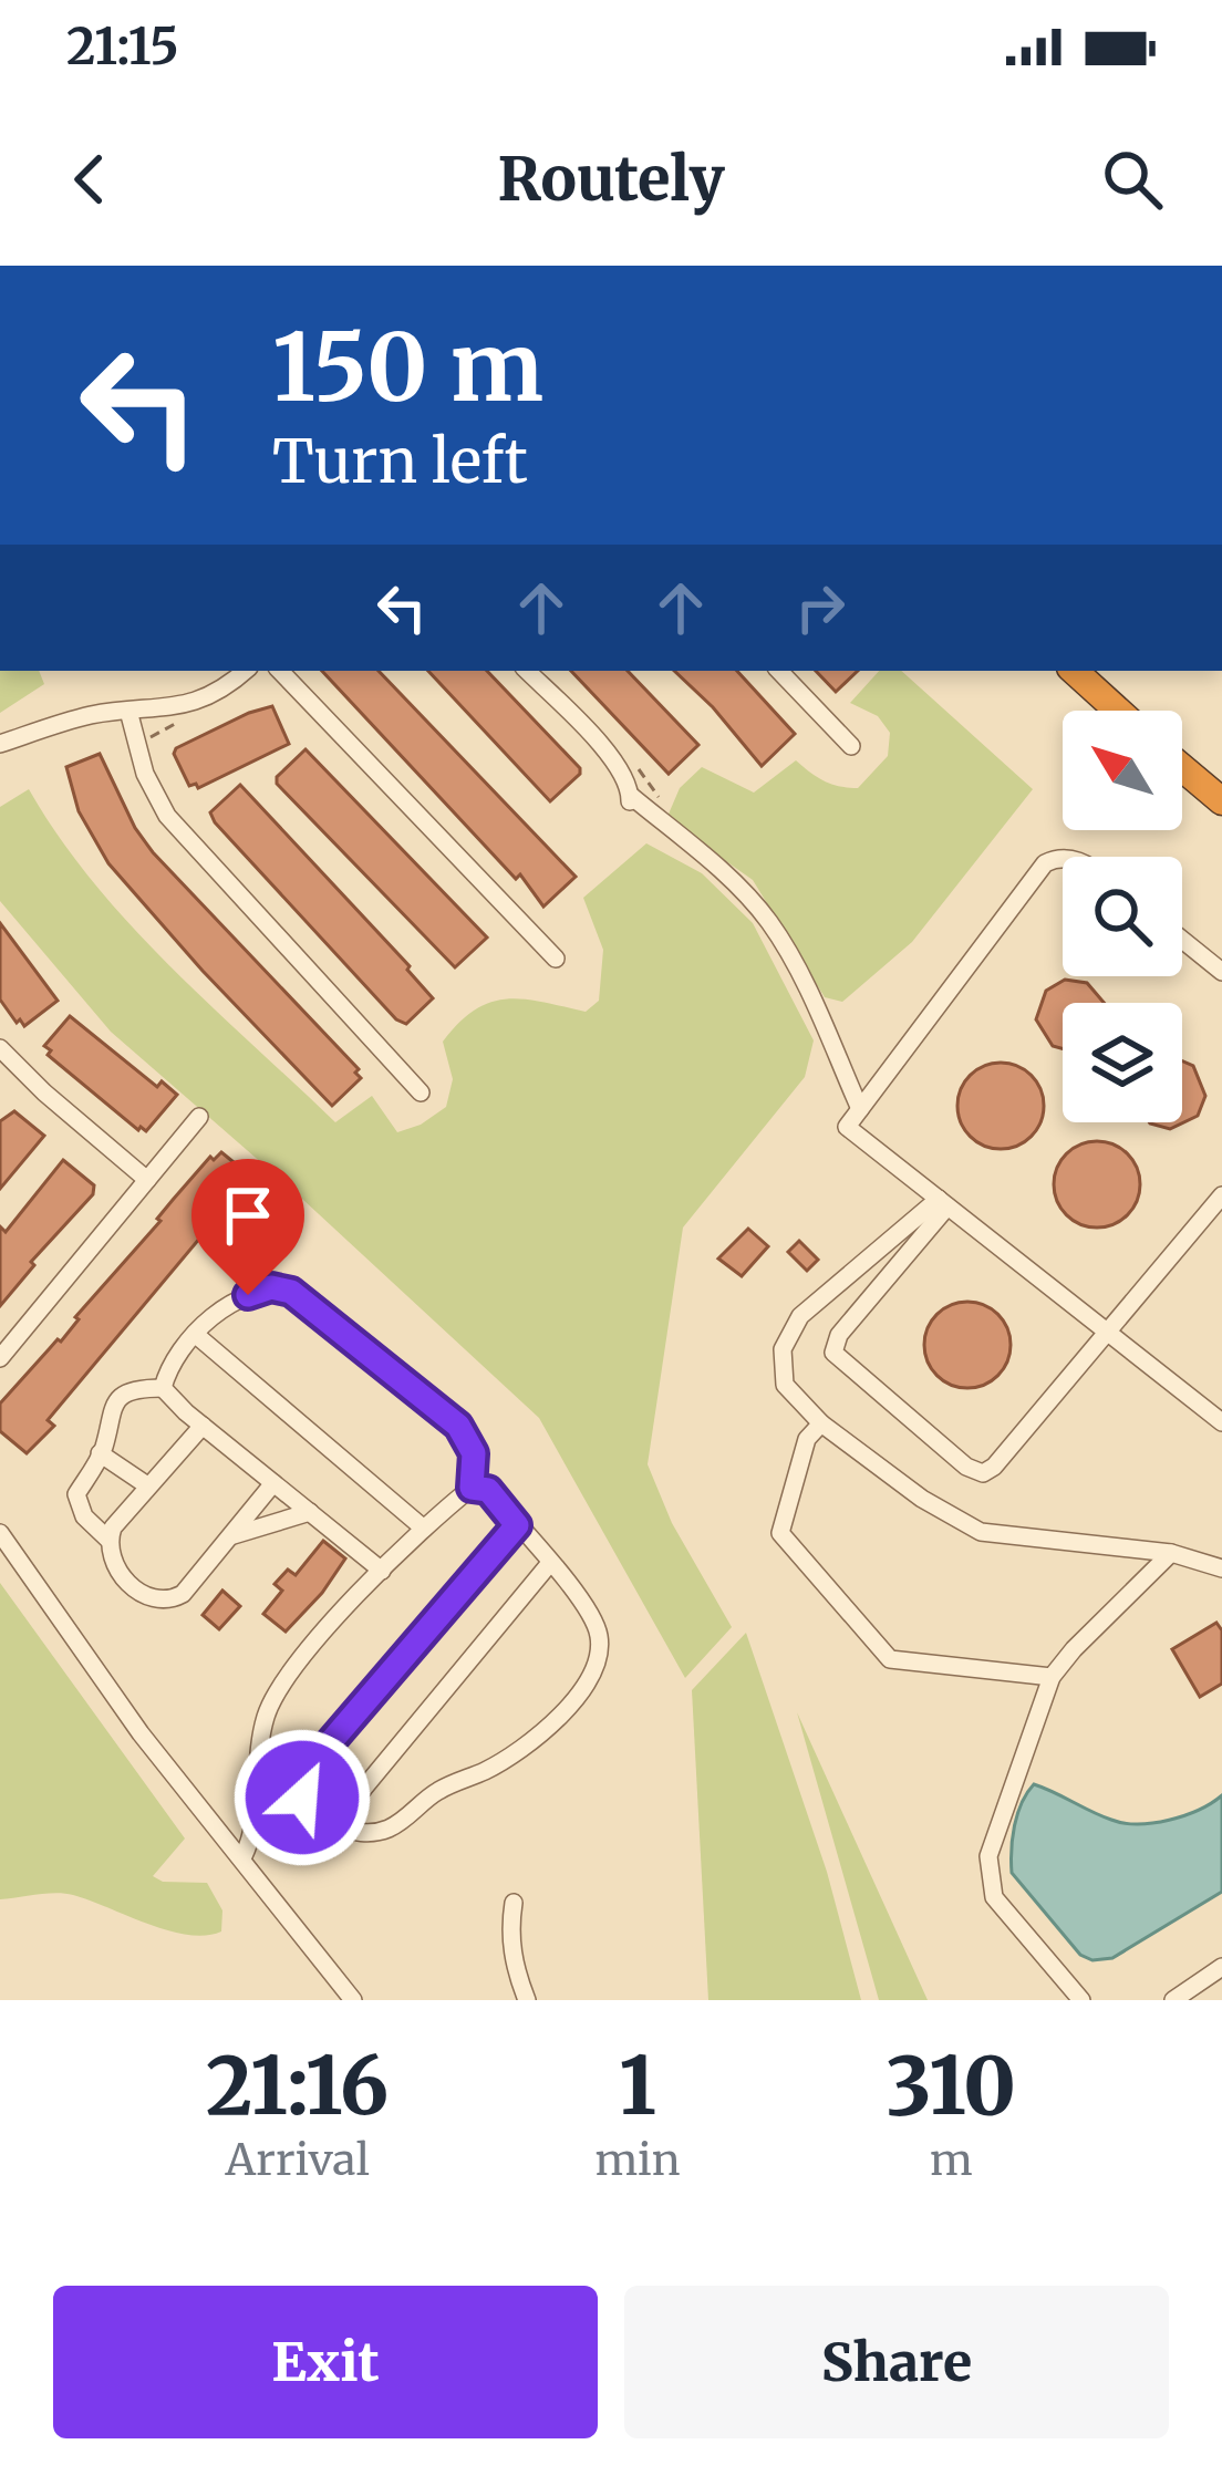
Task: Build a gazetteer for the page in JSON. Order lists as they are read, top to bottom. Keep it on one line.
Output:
{"north":"top left","page":{"status":"21:15","header":"Routely","turn":["150 m","Turn left"],"eta":["21:16","Arrival","1","min","310","m"],"buttons":["Exit","Share"]}}
